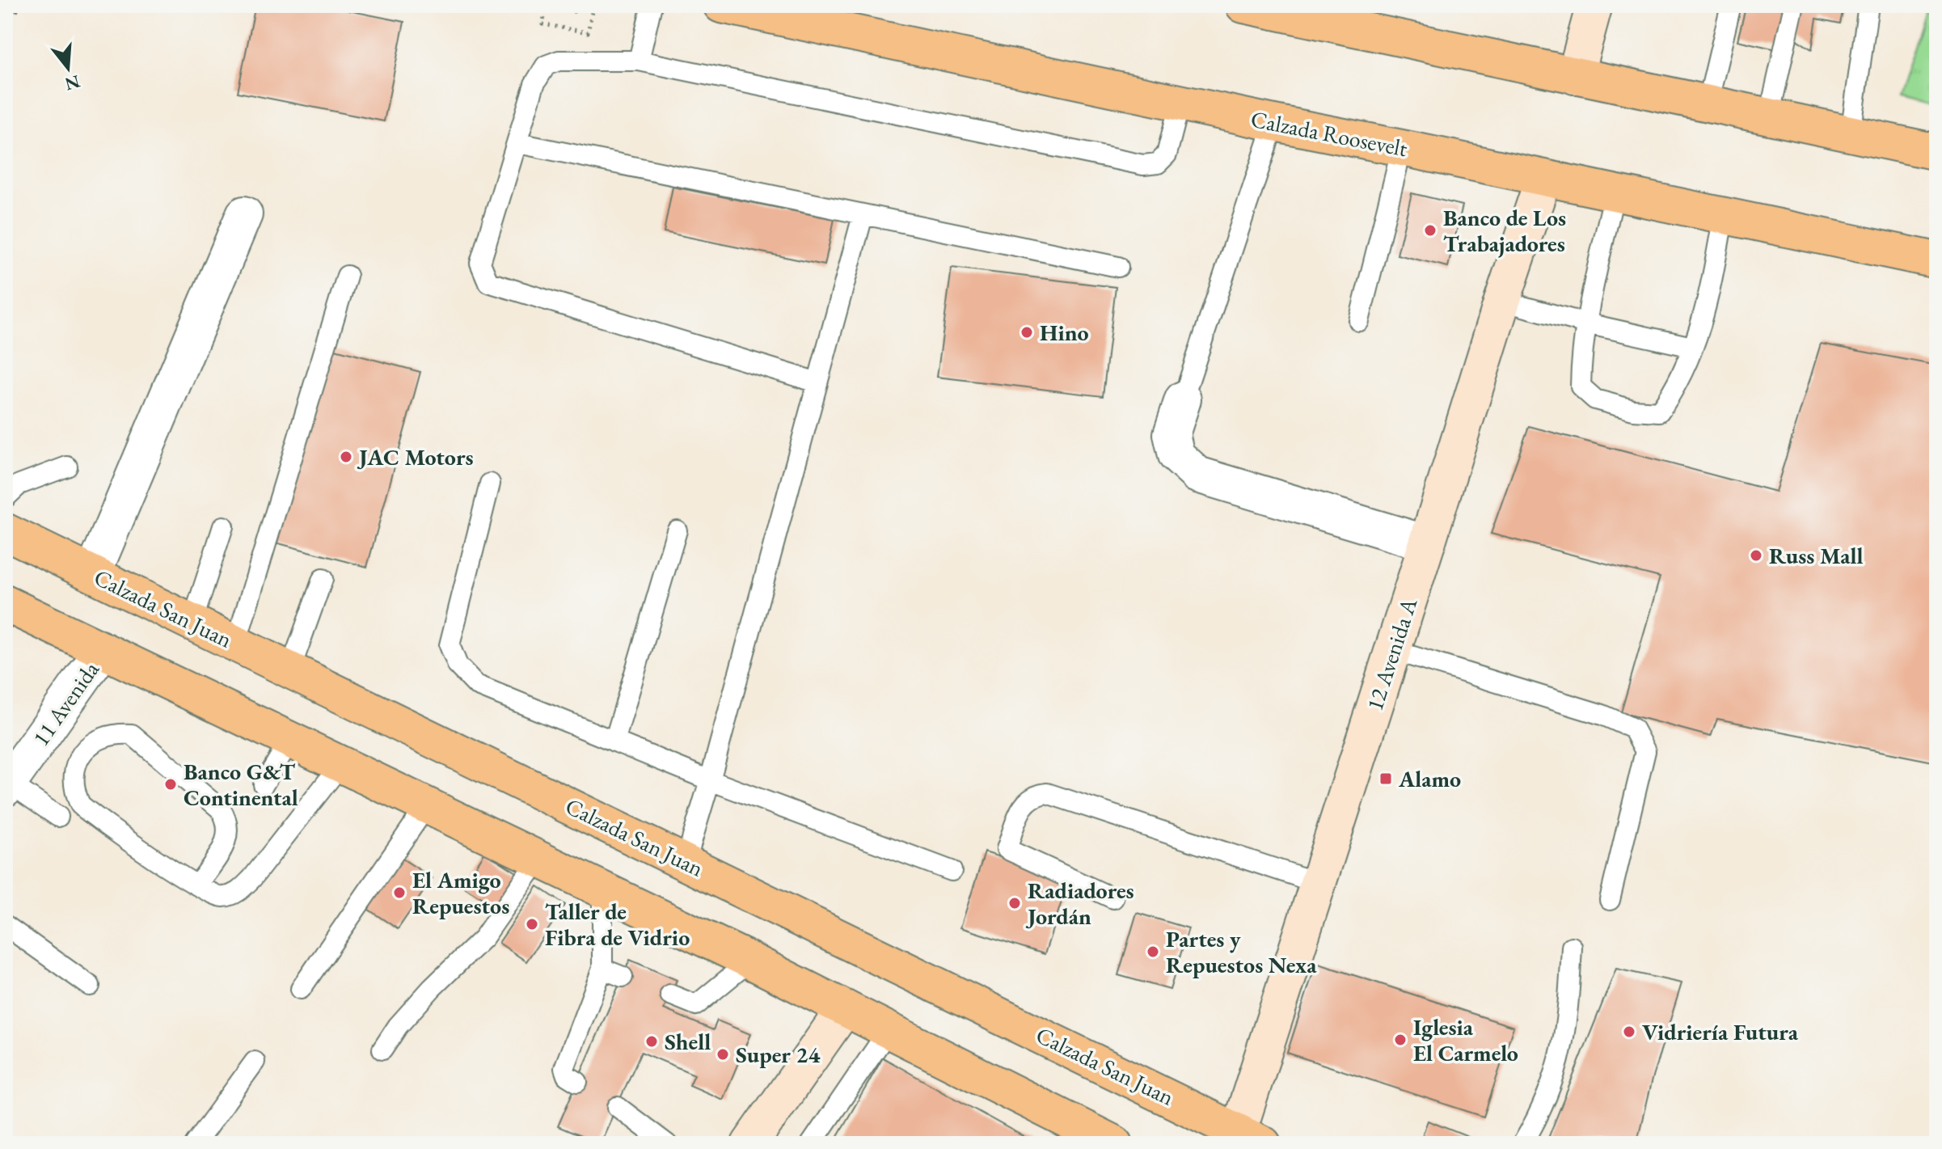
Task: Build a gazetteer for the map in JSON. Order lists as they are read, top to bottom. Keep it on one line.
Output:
{"streets":{"main road":["Calzada Roosevelt","Calzada San Juan"],"street":["12 Avenida A","11 Avenida"]},"crossings":[["Calzada Roosevelt","12 Avenida A"],["Calzada San Juan","12 Avenida A"]],"places":{"other":["Banco de Los Trabajadores","Hino","JAC Motors","Russ Mall","Banco G&T Continental","El Amigo Repuestos","Radiadores Jordán","Taller de Fibra de Vidrio","Partes y Repuestos Nexa","Vidriería Futura","Iglesia El Carmelo","Shell","Super 24"],"transit":["Alamo"]},"north":"bottom"}
